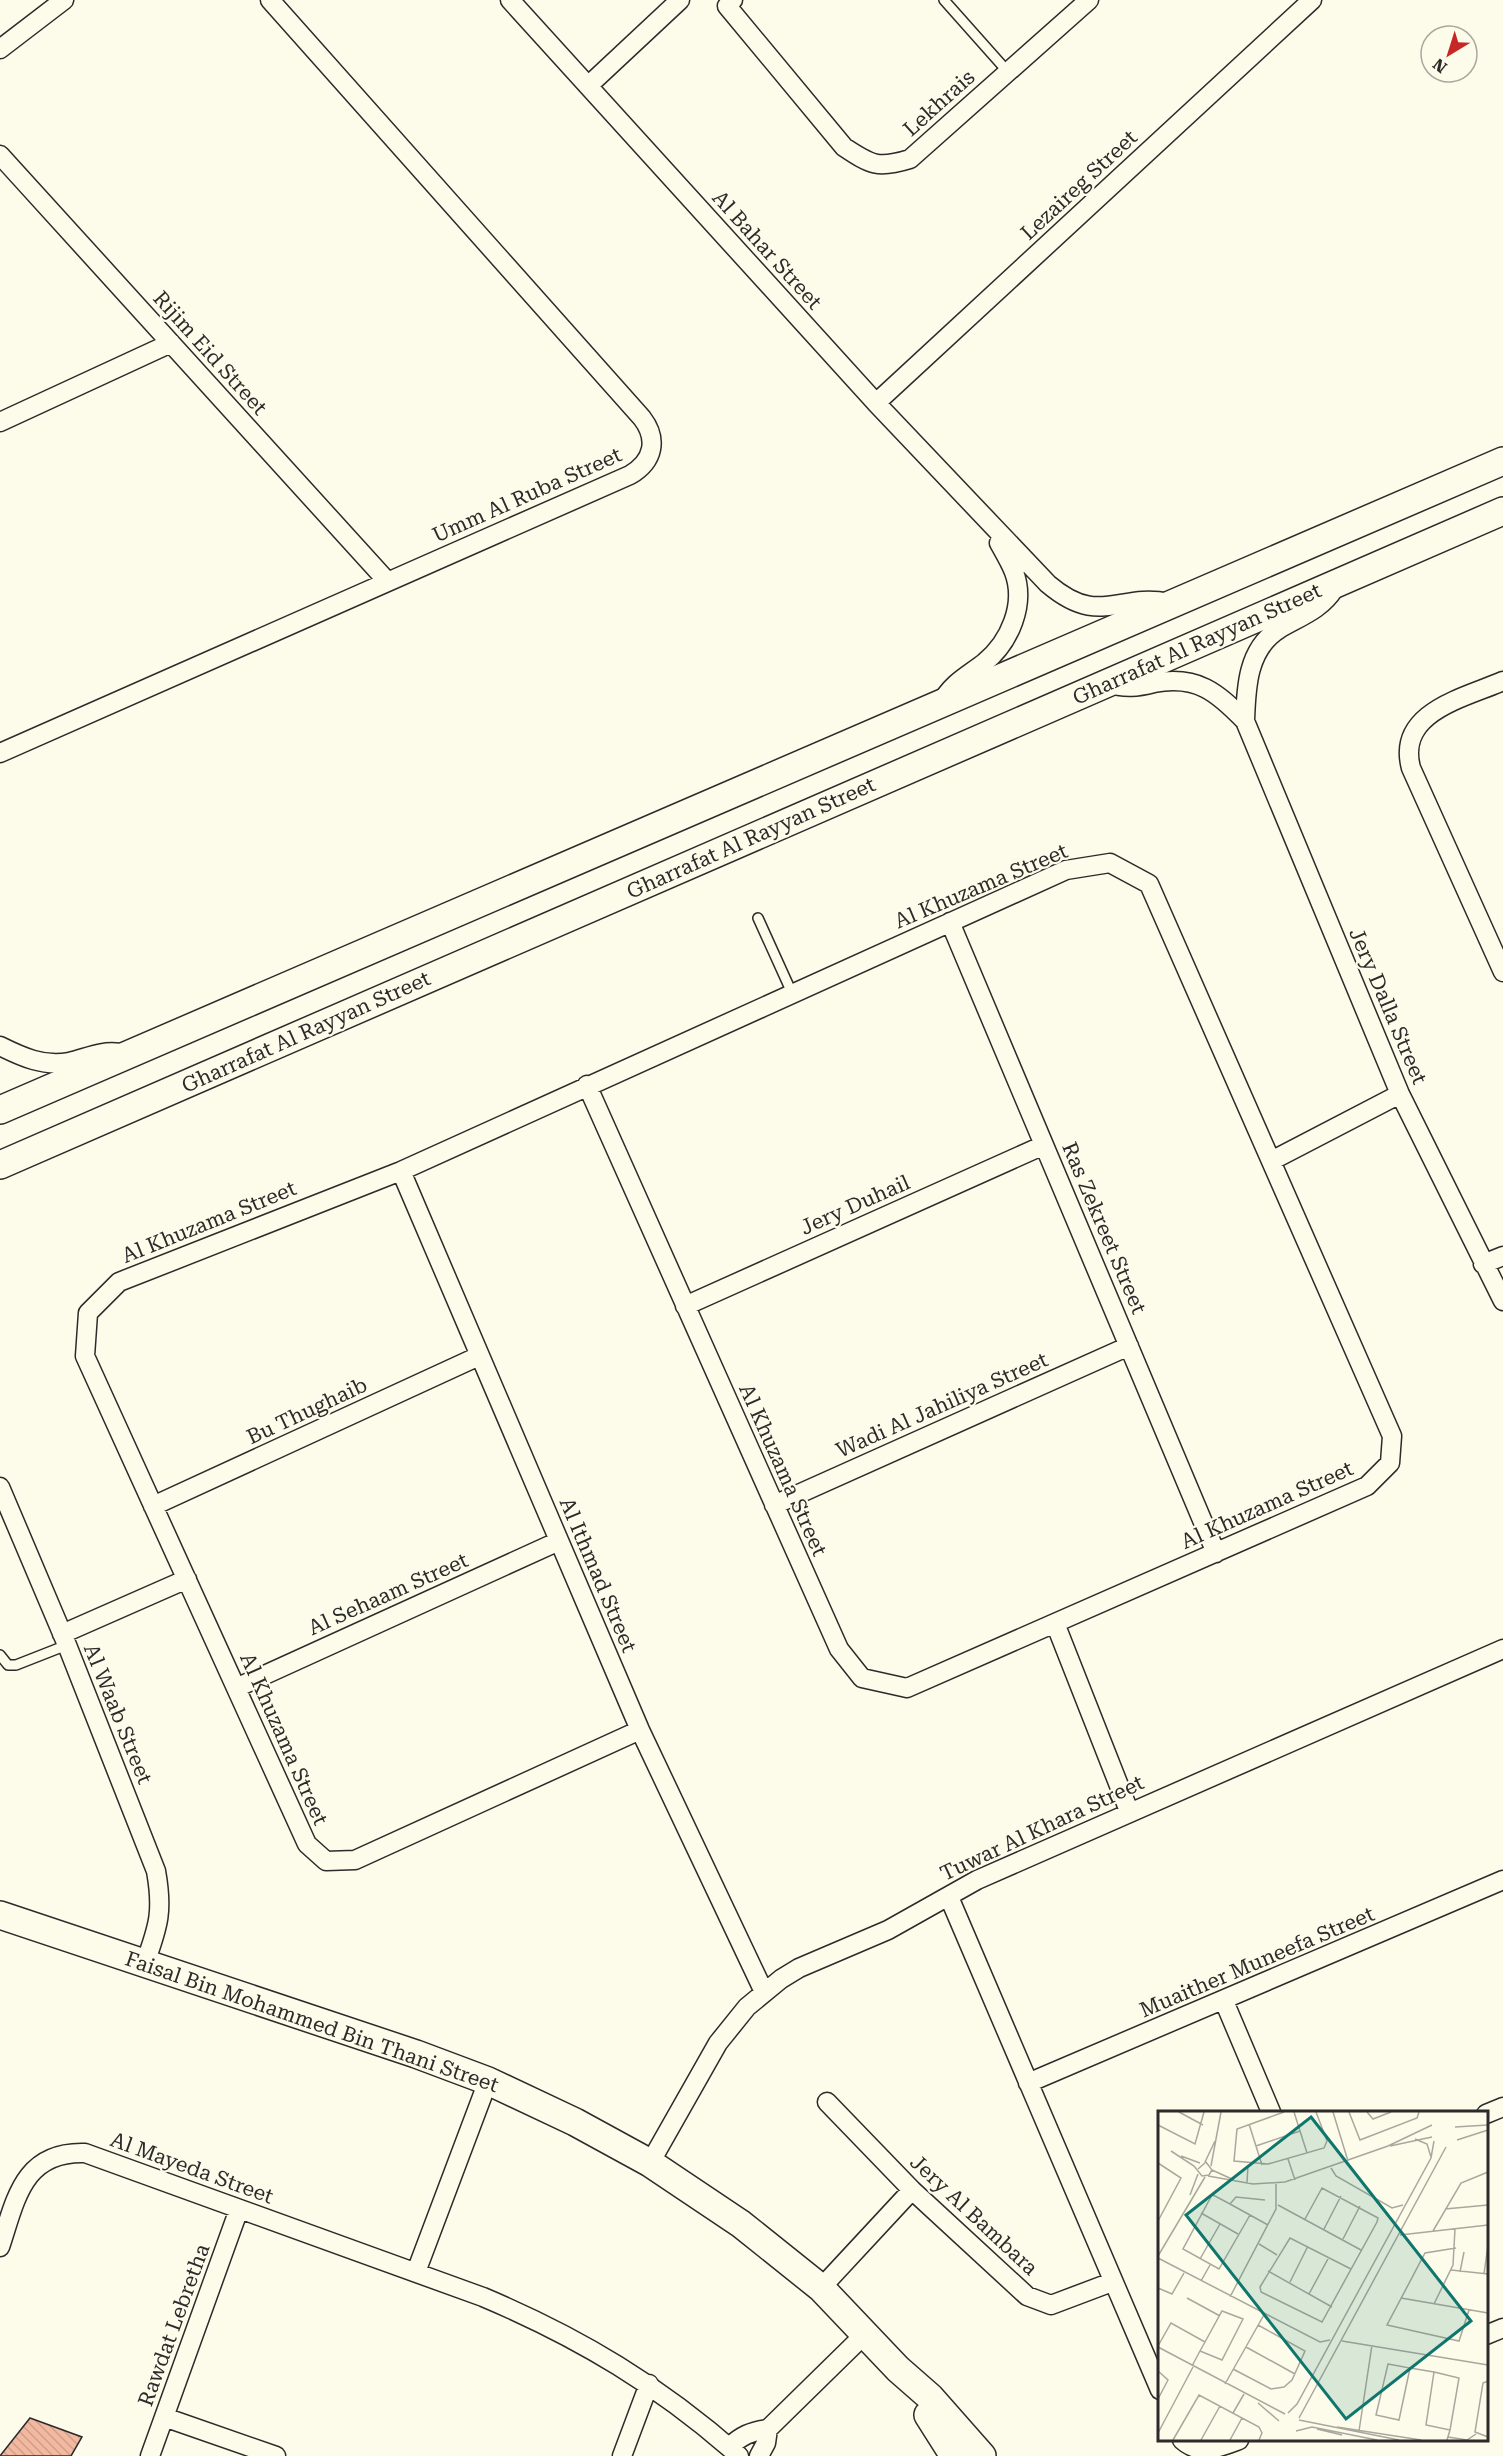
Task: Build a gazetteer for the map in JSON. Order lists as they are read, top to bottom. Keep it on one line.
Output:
{"streets":{"main road":["Gharrafat Al Rayyan Street","Faisal Bin Mohammed Bin Thani Street"],"street":["Lekhrais","Lezaireg Street","Al Bahar Street","Rijim Eid Street","Umm Al Ruba Street","Al Khuzama Street","Jery Dalla Street","Jery Duhail","Ras Zekreet Street","Wadi Al Jahiliya Street","Bu Thughaib","Al Ithmad Street","Al Sehaam Street","Al Waab Street","Tuwar Al Khara Street","Muaither Muneefa Street","Al Mayeda Street","Jery Al Bambara","Rawdat Lebretha"]},"crossings":[["Lezaireg Street","Al Bahar Street"],["Rijim Eid Street","Umm Al Ruba Street"],["Gharrafat Al Rayyan Street","Jery Dalla Street"],["Al Khuzama Street","Jery Duhail"],["Al Khuzama Street","Ras Zekreet Street"],["Al Khuzama Street","Wadi Al Jahiliya Street"],["Al Khuzama Street","Bu Thughaib"],["Al Khuzama Street","Al Ithmad Street"],["Al Khuzama Street","Al Sehaam Street"],["Jery Duhail","Ras Zekreet Street"],["Ras Zekreet Street","Wadi Al Jahiliya Street"],["Bu Thughaib","Al Ithmad Street"],["Al Ithmad Street","Al Sehaam Street"],["Al Ithmad Street","Tuwar Al Khara Street"],["Al Waab Street","Faisal Bin Mohammed Bin Thani Street"],["Tuwar Al Khara Street","Faisal Bin Mohammed Bin Thani Street"],["Al Mayeda Street","Rawdat Lebretha"]],"north":"bottom left"}
